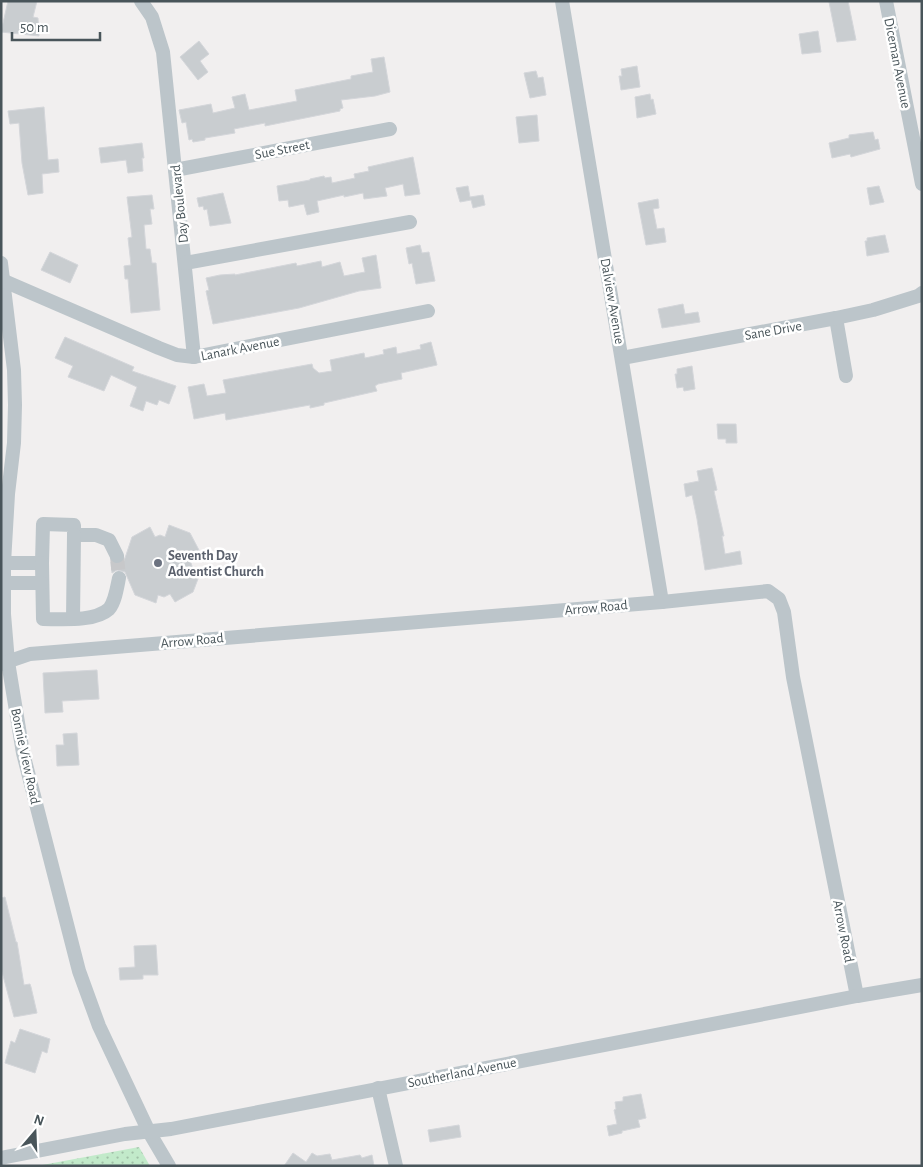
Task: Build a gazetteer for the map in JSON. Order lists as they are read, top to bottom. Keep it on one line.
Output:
{"streets":{"street":["Diceman Avenue","Sue Street","Day Boulevard","Dalview Avenue","Sane Drive","Lanark Avenue","Arrow Road","Bonnie View Road","Southerland Avenue"]},"crossings":[["Sue Street","Day Boulevard"],["Day Boulevard","Lanark Avenue"],["Dalview Avenue","Sane Drive"],["Dalview Avenue","Arrow Road"],["Lanark Avenue","Bonnie View Road"],["Arrow Road","Bonnie View Road"],["Arrow Road","Southerland Avenue"],["Bonnie View Road","Southerland Avenue"]],"places":["Seventh Day Adventist Church"],"scale_bar":"50 m","north":"top"}
